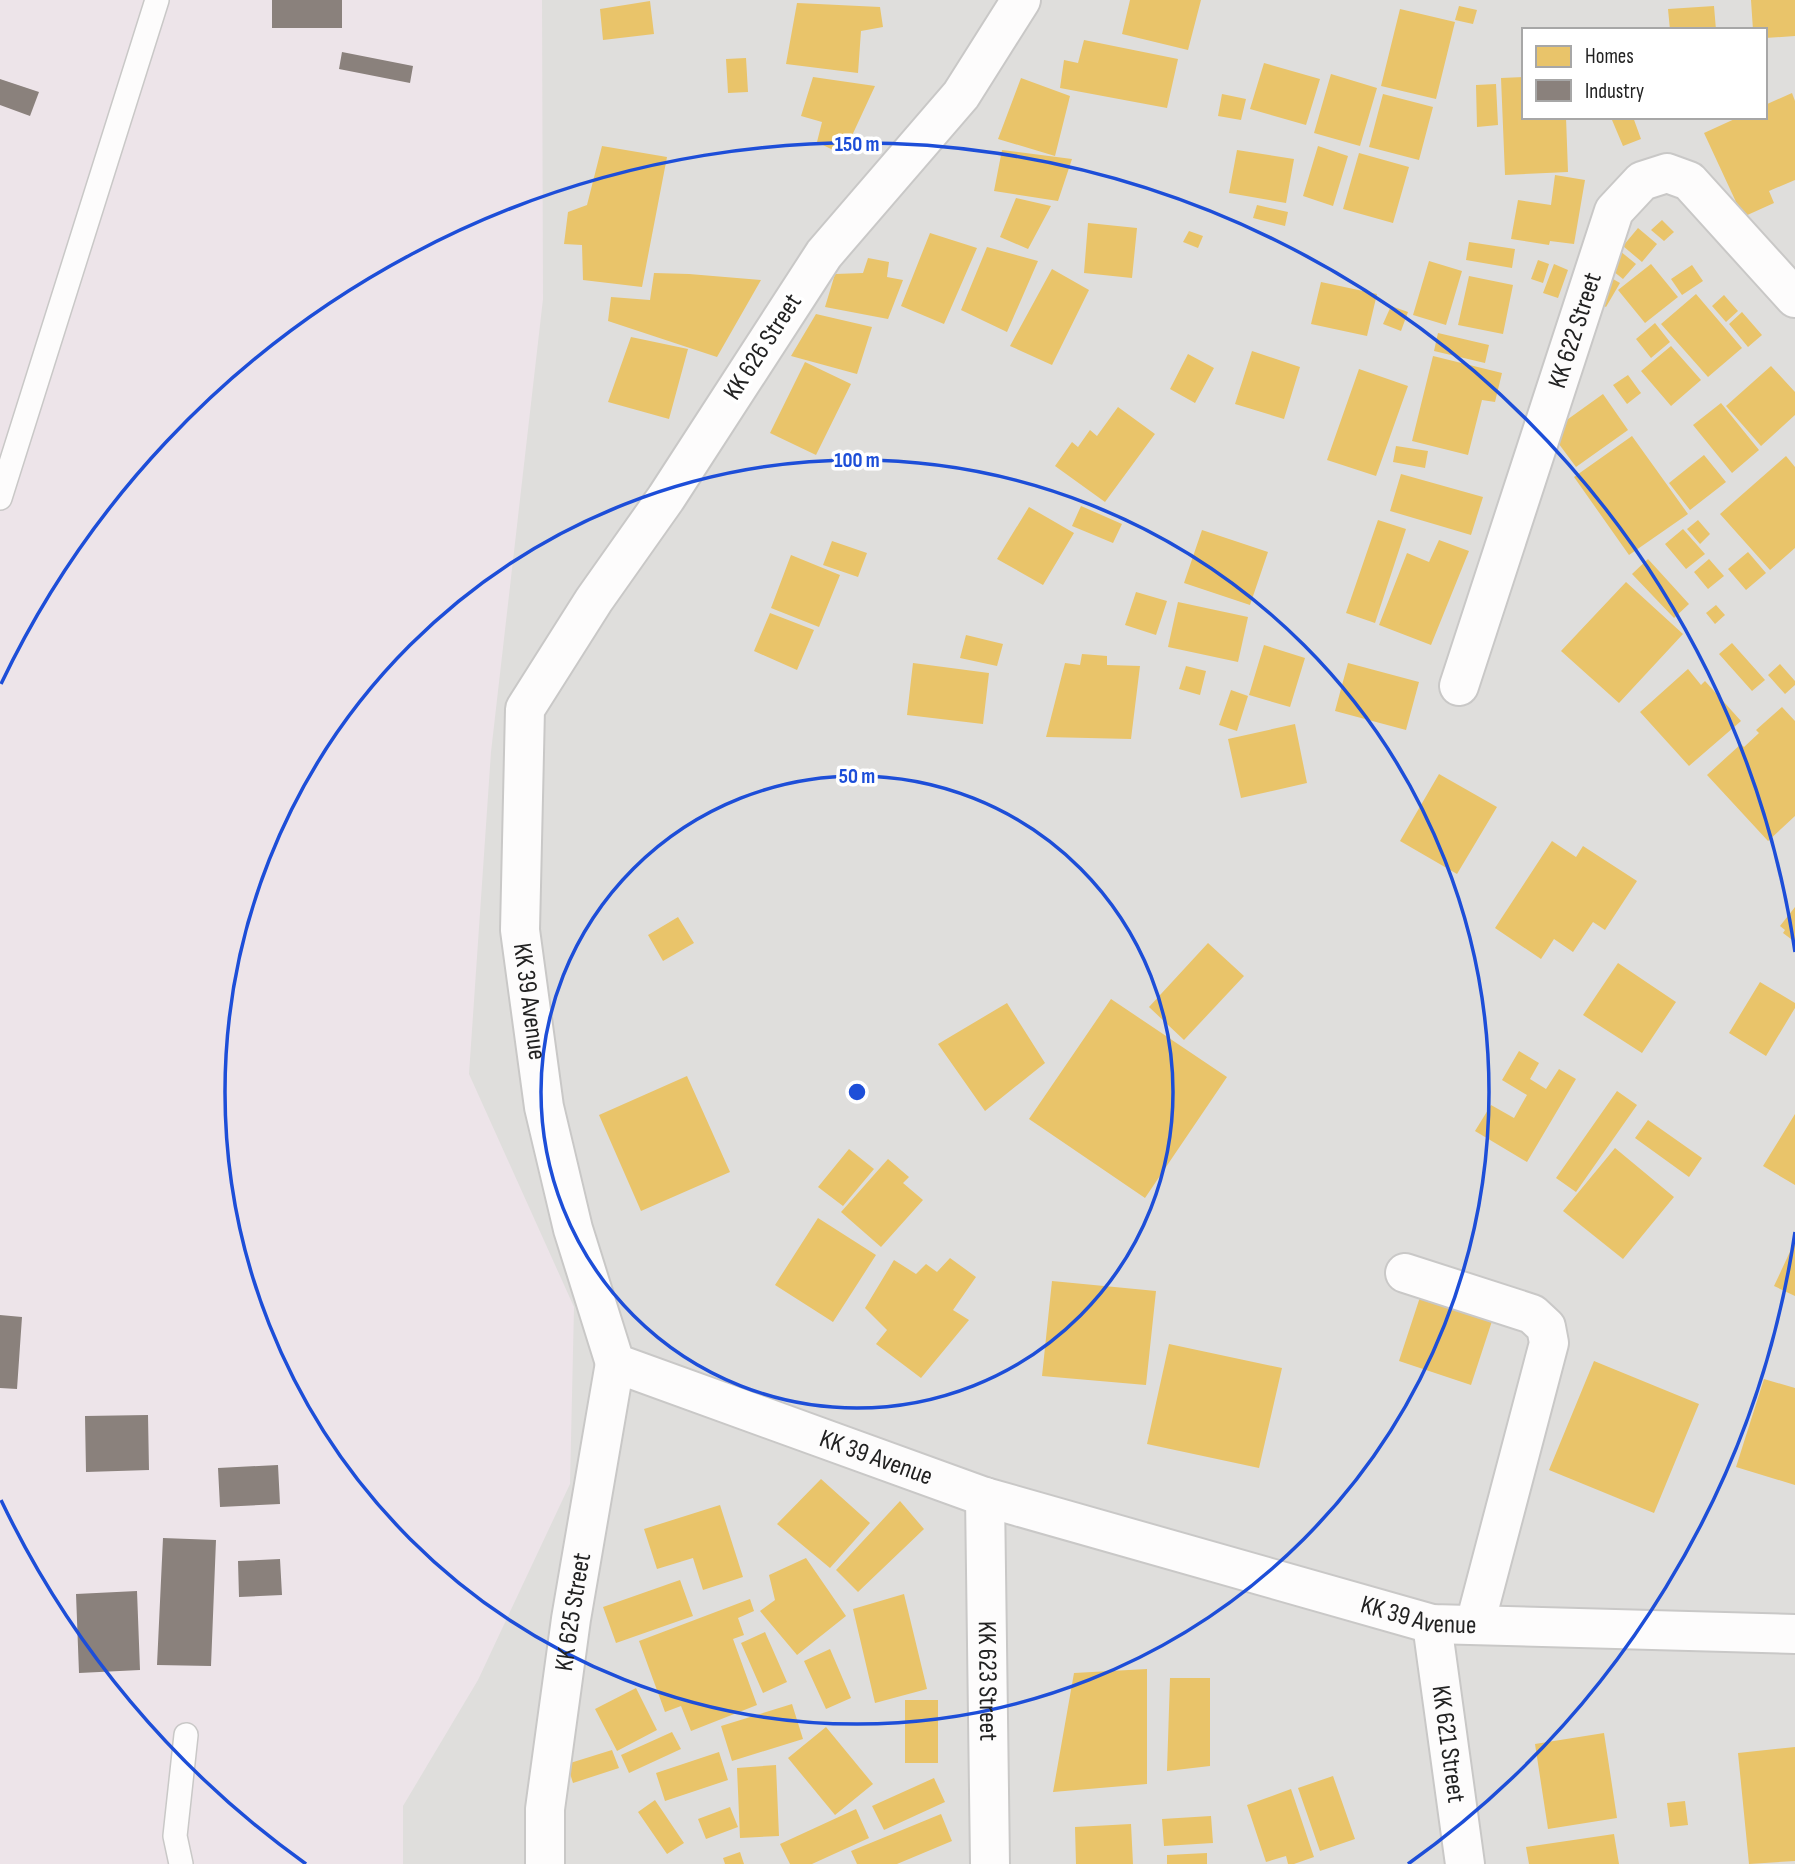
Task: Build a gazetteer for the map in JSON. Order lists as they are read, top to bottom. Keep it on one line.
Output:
{"streets":{"street":["KK 622 Street","KK 626 Street","KK 39 Avenue","KK 625 Street","KK 623 Street","KK 621 Street"]},"crossings":[["KK 626 Street","KK 39 Avenue"],["KK 39 Avenue","KK 625 Street"],["KK 39 Avenue","KK 623 Street"],["KK 39 Avenue","KK 621 Street"]],"legend":["Homes","Industry"],"rings":["150 m","100 m","50 m"]}
